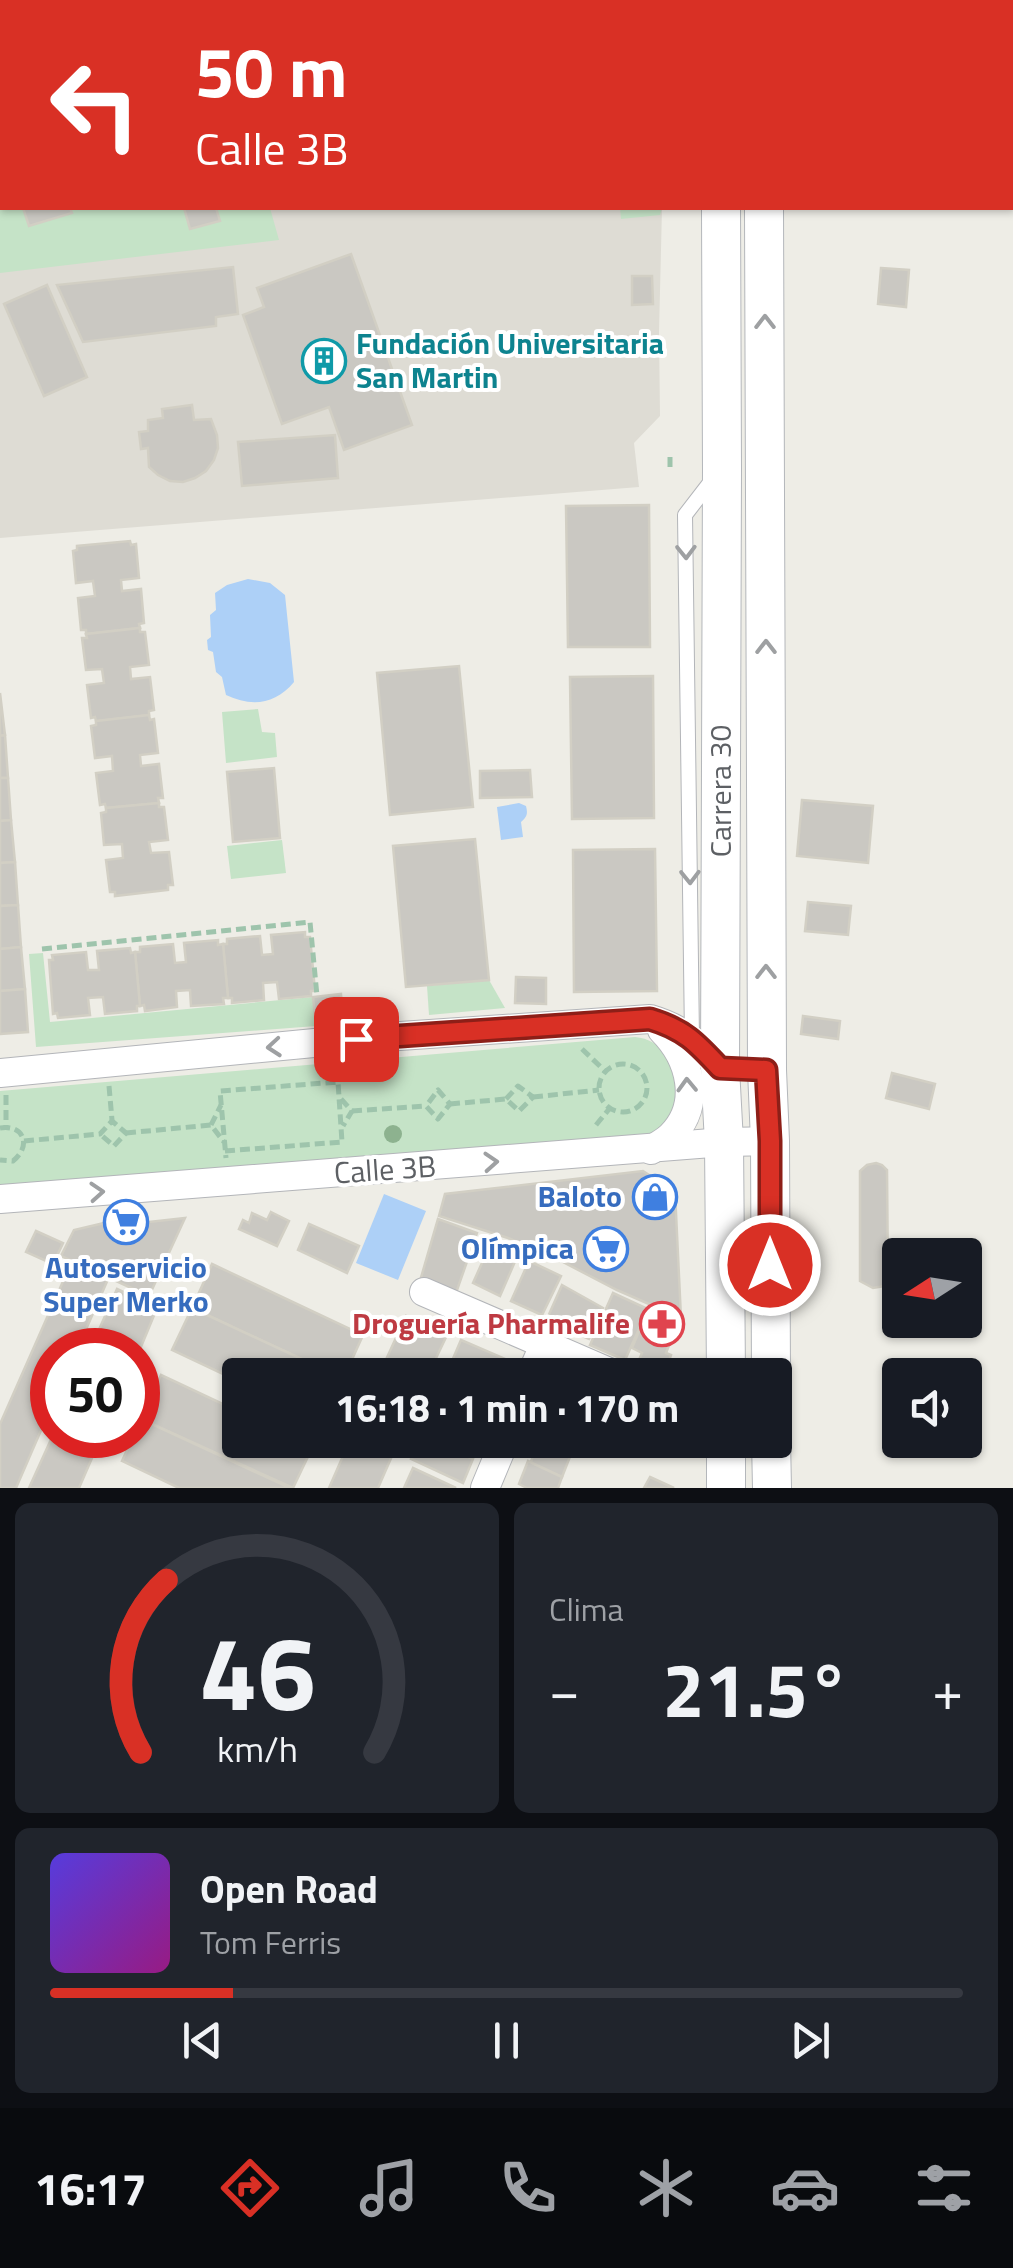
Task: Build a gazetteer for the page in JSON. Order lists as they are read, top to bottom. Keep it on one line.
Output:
{"streets":{"main road":["Carrera 30"],"street":["Calle 3B"]},"crossings":[["Carrera 30","Calle 3B"]],"places":{"building":["Fundación Universitaria San Martin"],"shop":["Baloto"],"supermarket":["Autoservicio Super Merko","Olímpica"],"pharmacy":["Droguería Pharmalife"]},"north":"left","page":{"turn":["50 m","Calle 3B"],"limit":"50","trip":"16:18 · 1 min · 170 m","tile":"Clima","heat":["−","21.5°","+"],"song":["Open Road","Tom Ferris"],"tabs":"16:17","gauge":["46","km/h"]}}
